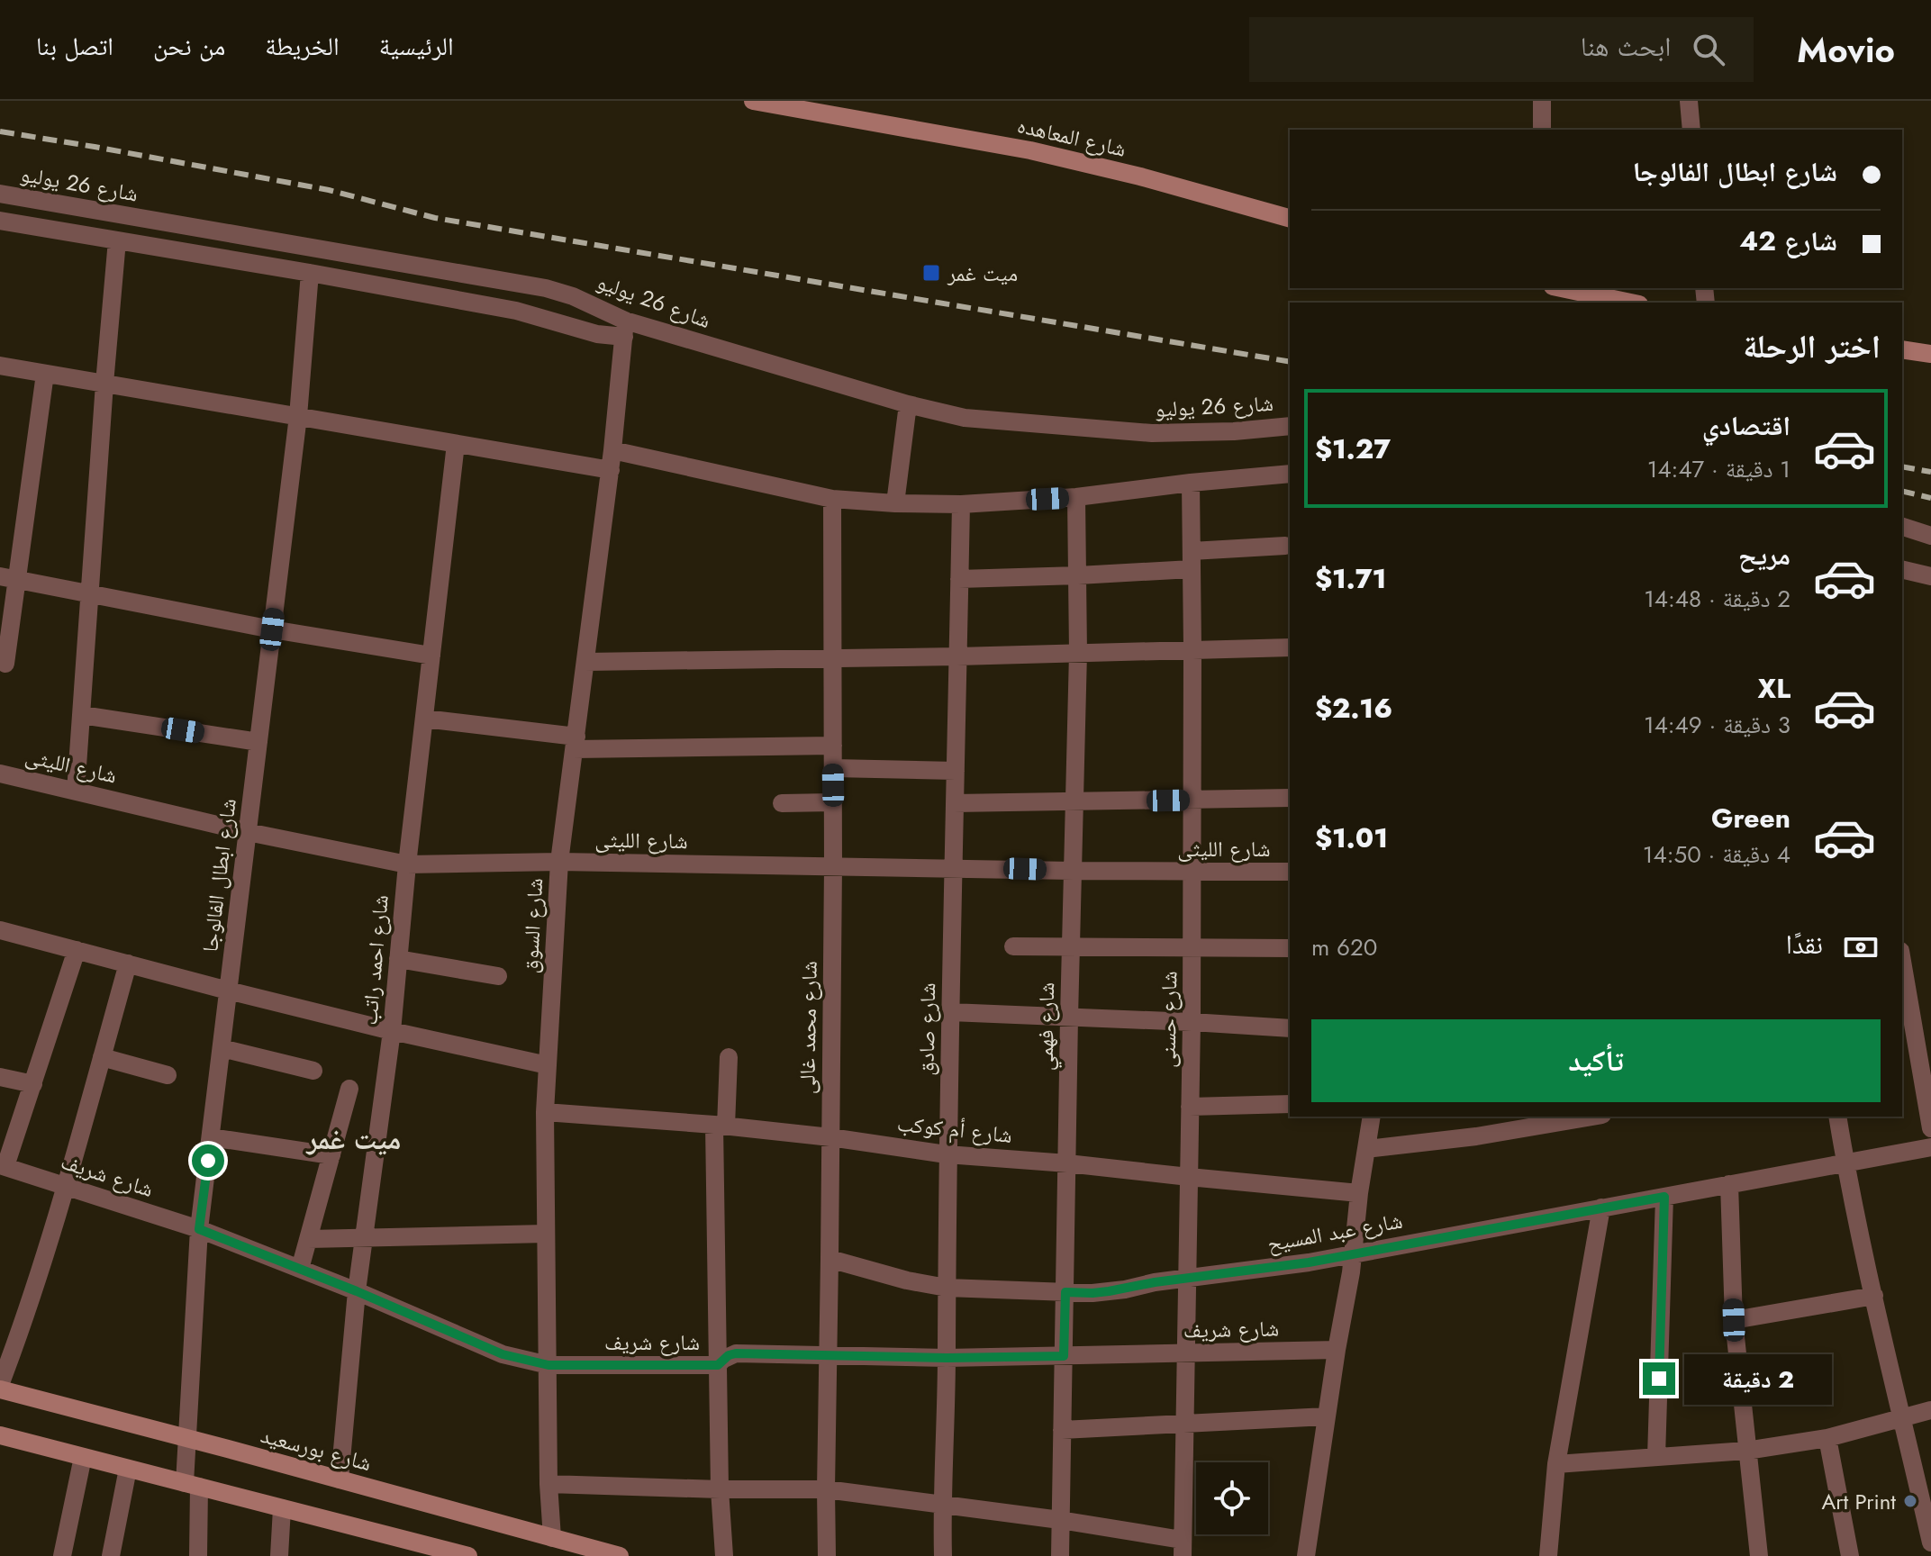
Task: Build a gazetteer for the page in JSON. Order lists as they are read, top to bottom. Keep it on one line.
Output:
{"streets":{"street":["شارع المعاهده","شارع 26 يوليو","شارع الليثى","شارع ابطال الفالوجا","شارع السوق","شارع احمد راتب","شارع حسنى","شارع فهمي","شارع محمد غالى","شارع صادق","شارع أم كوكب","شارع شريف","شارع عبد المسيح","شارع بورسعيد"]},"crossings":[["شارع 26 يوليو","شارع ابطال الفالوجا"],["شارع 26 يوليو","شارع السوق"],["شارع الليثى","شارع ابطال الفالوجا"],["شارع الليثى","شارع السوق"],["شارع الليثى","شارع احمد راتب"],["شارع الليثى","شارع حسنى"],["شارع الليثى","شارع فهمي"],["شارع الليثى","شارع محمد غالى"],["شارع الليثى","شارع صادق"],["شارع ابطال الفالوجا","شارع شريف"],["شارع ابطال الفالوجا","شارع بورسعيد"],["شارع السوق","شارع أم كوكب"],["شارع السوق","شارع شريف"],["شارع السوق","شارع بورسعيد"],["شارع احمد راتب","شارع شريف"],["شارع احمد راتب","شارع بورسعيد"],["شارع حسنى","شارع أم كوكب"],["شارع حسنى","شارع شريف"],["شارع حسنى","شارع عبد المسيح"],["شارع فهمي","شارع أم كوكب"],["شارع فهمي","شارع شريف"],["شارع فهمي","شارع عبد المسيح"],["شارع محمد غالى","شارع أم كوكب"],["شارع محمد غالى","شارع شريف"],["شارع محمد غالى","شارع عبد المسيح"],["شارع صادق","شارع أم كوكب"],["شارع صادق","شارع شريف"],["شارع صادق","شارع عبد المسيح"]],"districts":["ميت غمر"],"places":{"transit":["ميت غمر"],"other":["Art Print"]},"page":{"header":"Movio","search":"ابحث هنا","nav":["الرئيسية","الخريطة","من نحن","اتصل بنا"],"banner":["شارع ابطال الفالوجا","شارع 42"],"heading":"اختر الرحلة","list":[{"name":"اقتصادي","note":"1 دقيقة · 14:47","value":"$1.27"},{"name":"مريح","note":"2 دقيقة · 14:48","value":"$1.71"},{"name":"XL","note":"3 دقيقة · 14:49","value":"$2.16"},{"name":"Green","note":"4 دقيقة · 14:50","value":"$1.01"}],"pay":["نقدًا","620 m"],"buttons":"تأكيد","bubble":"2 دقيقة"}}
